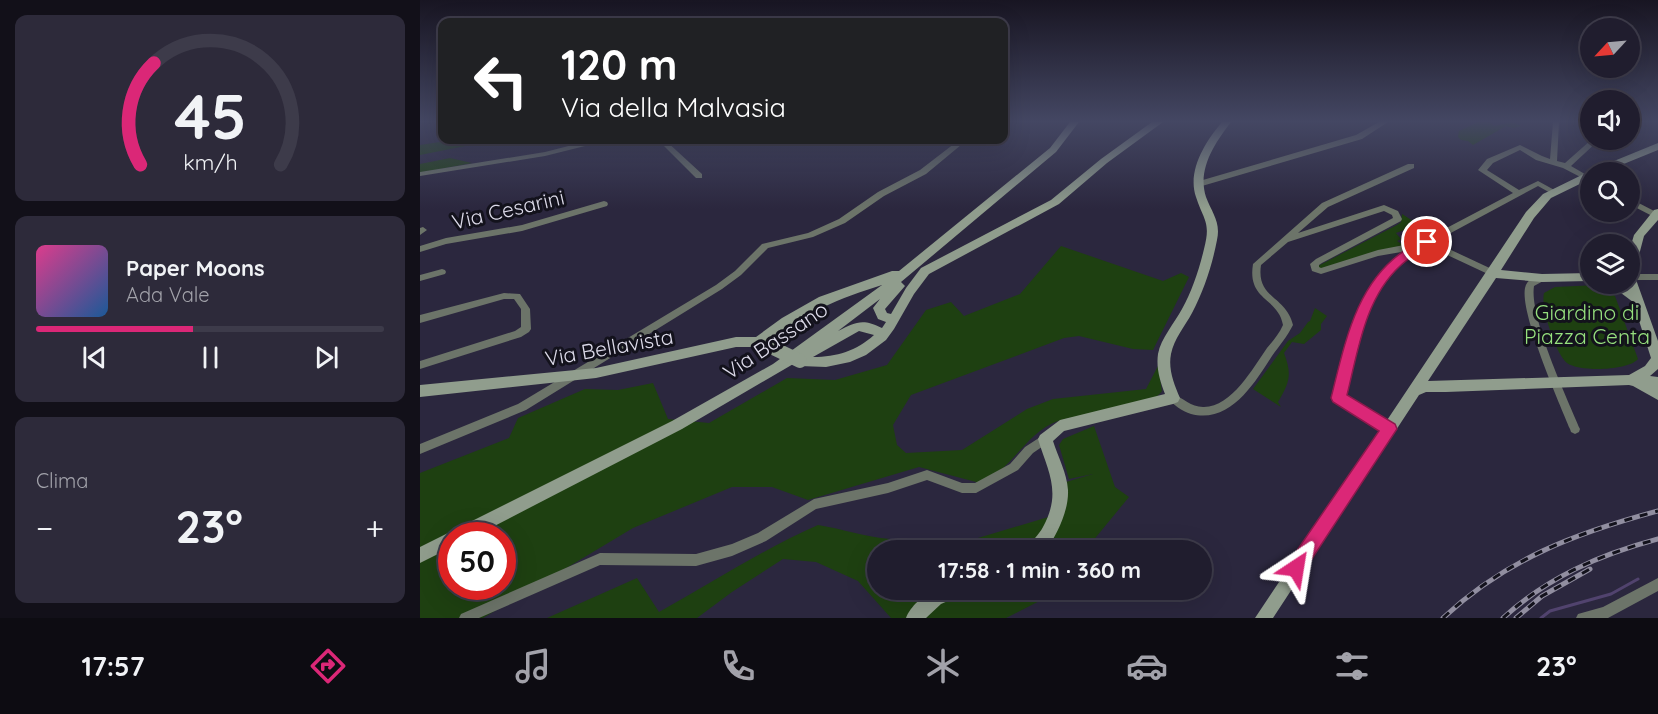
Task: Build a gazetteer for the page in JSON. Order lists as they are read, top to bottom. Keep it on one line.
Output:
{"streets":{"main road":["Via Bassano","Via Bellavista"],"street":["Via Cesarini"]},"parks":["Giardino di Piazza Centa"],"north":"bottom left","page":{"turn":["120 m","Via della Malvasia"],"song":["Paper Moons","Ada Vale"],"tile":"Clima","heat":["−","23°","+"],"limit":"50","trip":"17:58 · 1 min · 360 m","tabs":["17:57","23°"],"gauge":["45","km/h"]}}
